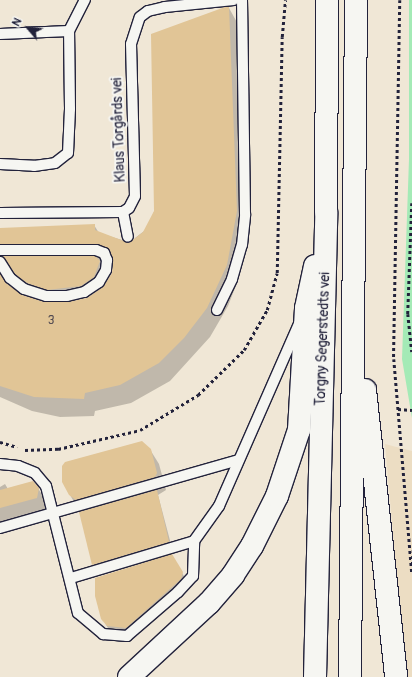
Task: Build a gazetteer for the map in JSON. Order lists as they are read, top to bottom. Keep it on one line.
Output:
{"streets":{"highway":["Torgny Segerstedts vei"],"lane":["Klaus Torgårds vei"]},"house_numbers":["3"],"north":"top left"}
